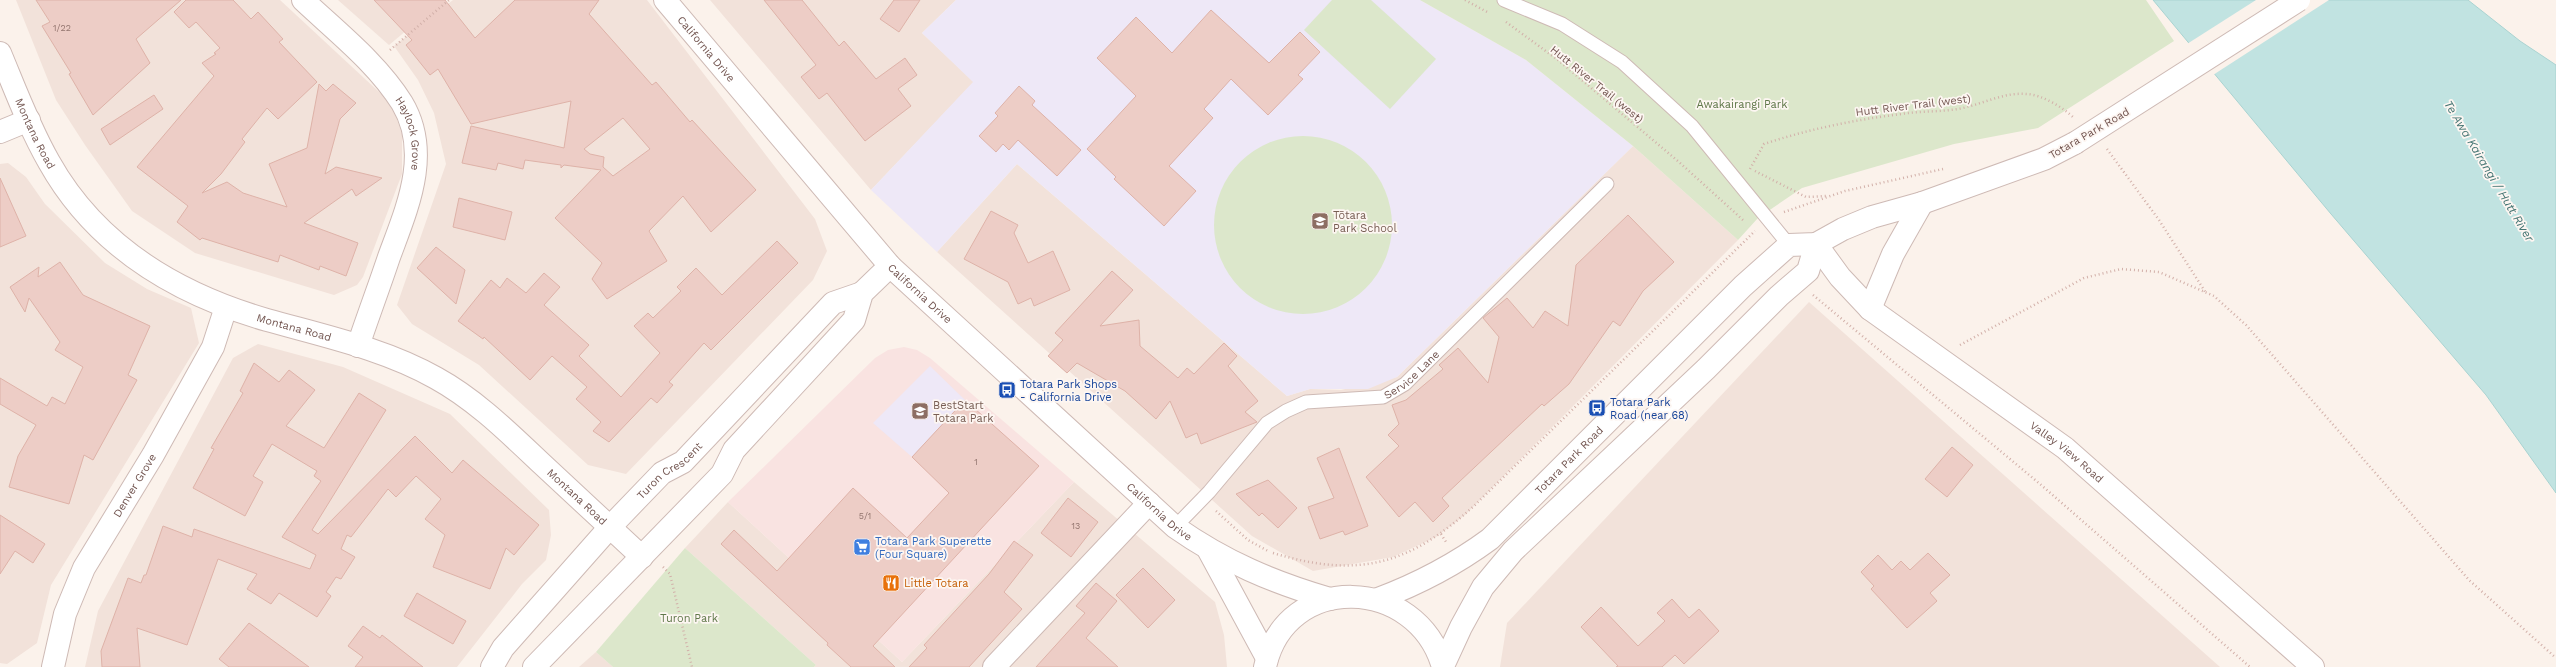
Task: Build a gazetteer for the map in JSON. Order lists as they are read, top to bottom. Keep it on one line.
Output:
{"streets":{"street":["California Drive","Montana Road","Totara Park Road","Haylock Grove","Valley View Road","Turon Crescent","Denver Grove"],"lane":["Service Lane"],"path":["Hutt River Trail (west)"]},"crossings":[["California Drive","Service Lane"],["California Drive","Turon Crescent"],["Hutt River Trail (west)","Totara Park Road"],["Montana Road","Haylock Grove"],["Montana Road","Turon Crescent"],["Montana Road","Denver Grove"],["Totara Park Road","Valley View Road"]],"water":["Te Awa Kairangi / Hutt River"],"parks":["Awakairangi Park","Turon Park"],"places":{"school or university":["Tōtara Park School","BestStart Totara Park"],"bus stop":["Totara Park Shops - California Drive","Totara Park Road (near 68)"],"supermarket":["Totara Park Superette (Four Square)"],"restaurant":["Little Totara"]},"house_numbers":["1/22","1","5/1","13"]}
